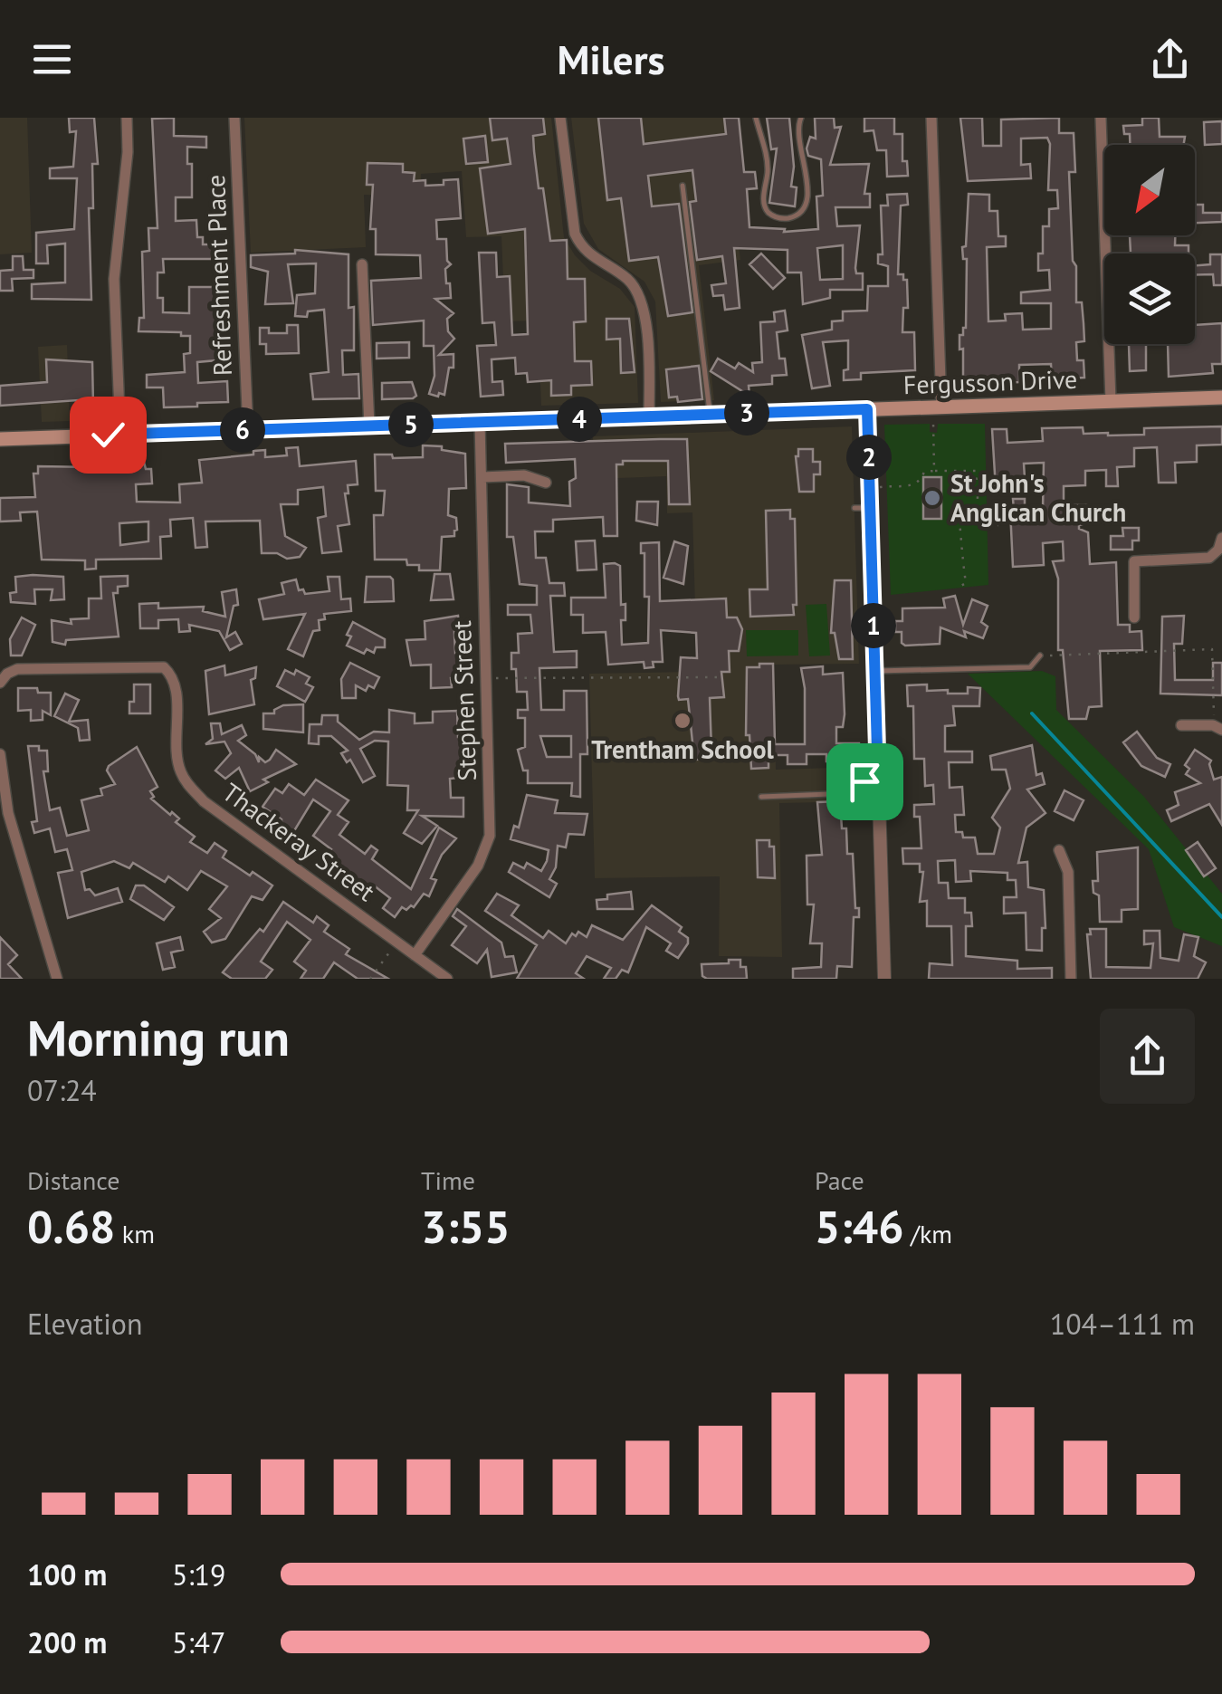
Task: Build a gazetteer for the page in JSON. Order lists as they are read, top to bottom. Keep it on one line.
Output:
{"streets":{"main road":["Fergusson Drive"],"street":["Refreshment Place","Stephen Street","Thackeray Street"]},"crossings":[["Refreshment Place","Fergusson Drive"],["Fergusson Drive","Stephen Street"],["Stephen Street","Thackeray Street"]],"places":["St John's Anglican Church","Trentham School"],"north":"bottom left","page":{"header":"Milers","pins":["3","4","5","6","2","1"],"heading":["Morning run","07:24"],"stats":[["Distance","0.68 km"],["Time","3:55"],["Pace","5:46 /km"]],"chart":["Elevation","104–111 m"],"list":[{"name":"100 m","note":"5:19"},{"name":"200 m","note":"5:47"}]}}
